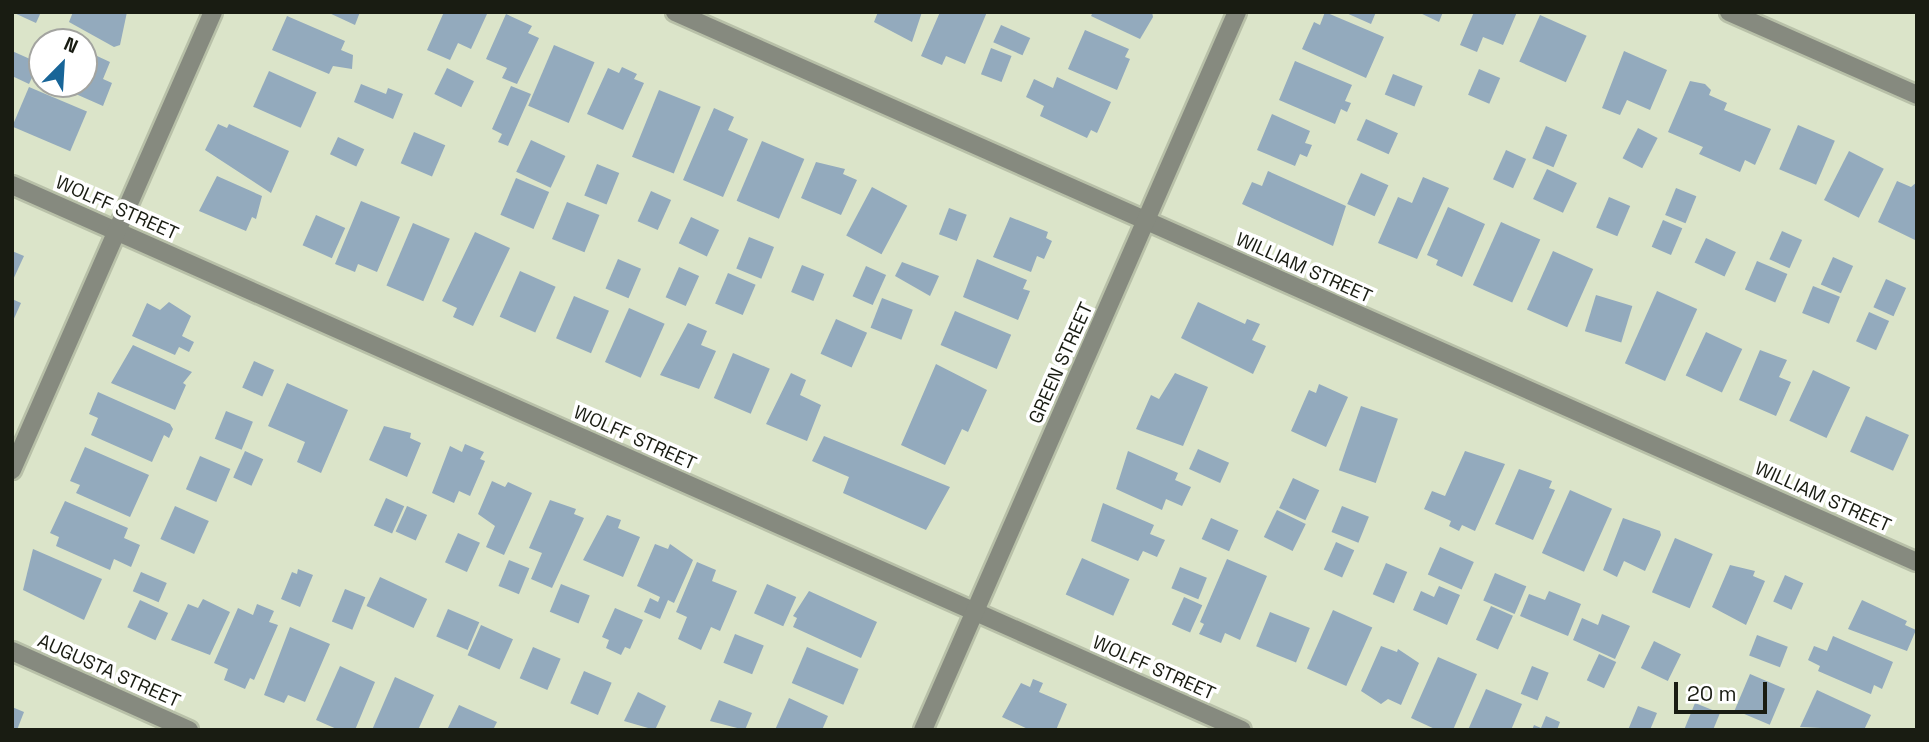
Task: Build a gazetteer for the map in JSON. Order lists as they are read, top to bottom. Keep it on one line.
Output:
{"streets":{"street":["WOLFF STREET","WILLIAM STREET","GREEN STREET","AUGUSTA STREET"]},"crossings":[["WOLFF STREET","GREEN STREET"],["WILLIAM STREET","GREEN STREET"]],"scale_bar":"20 m","north":"top right"}
